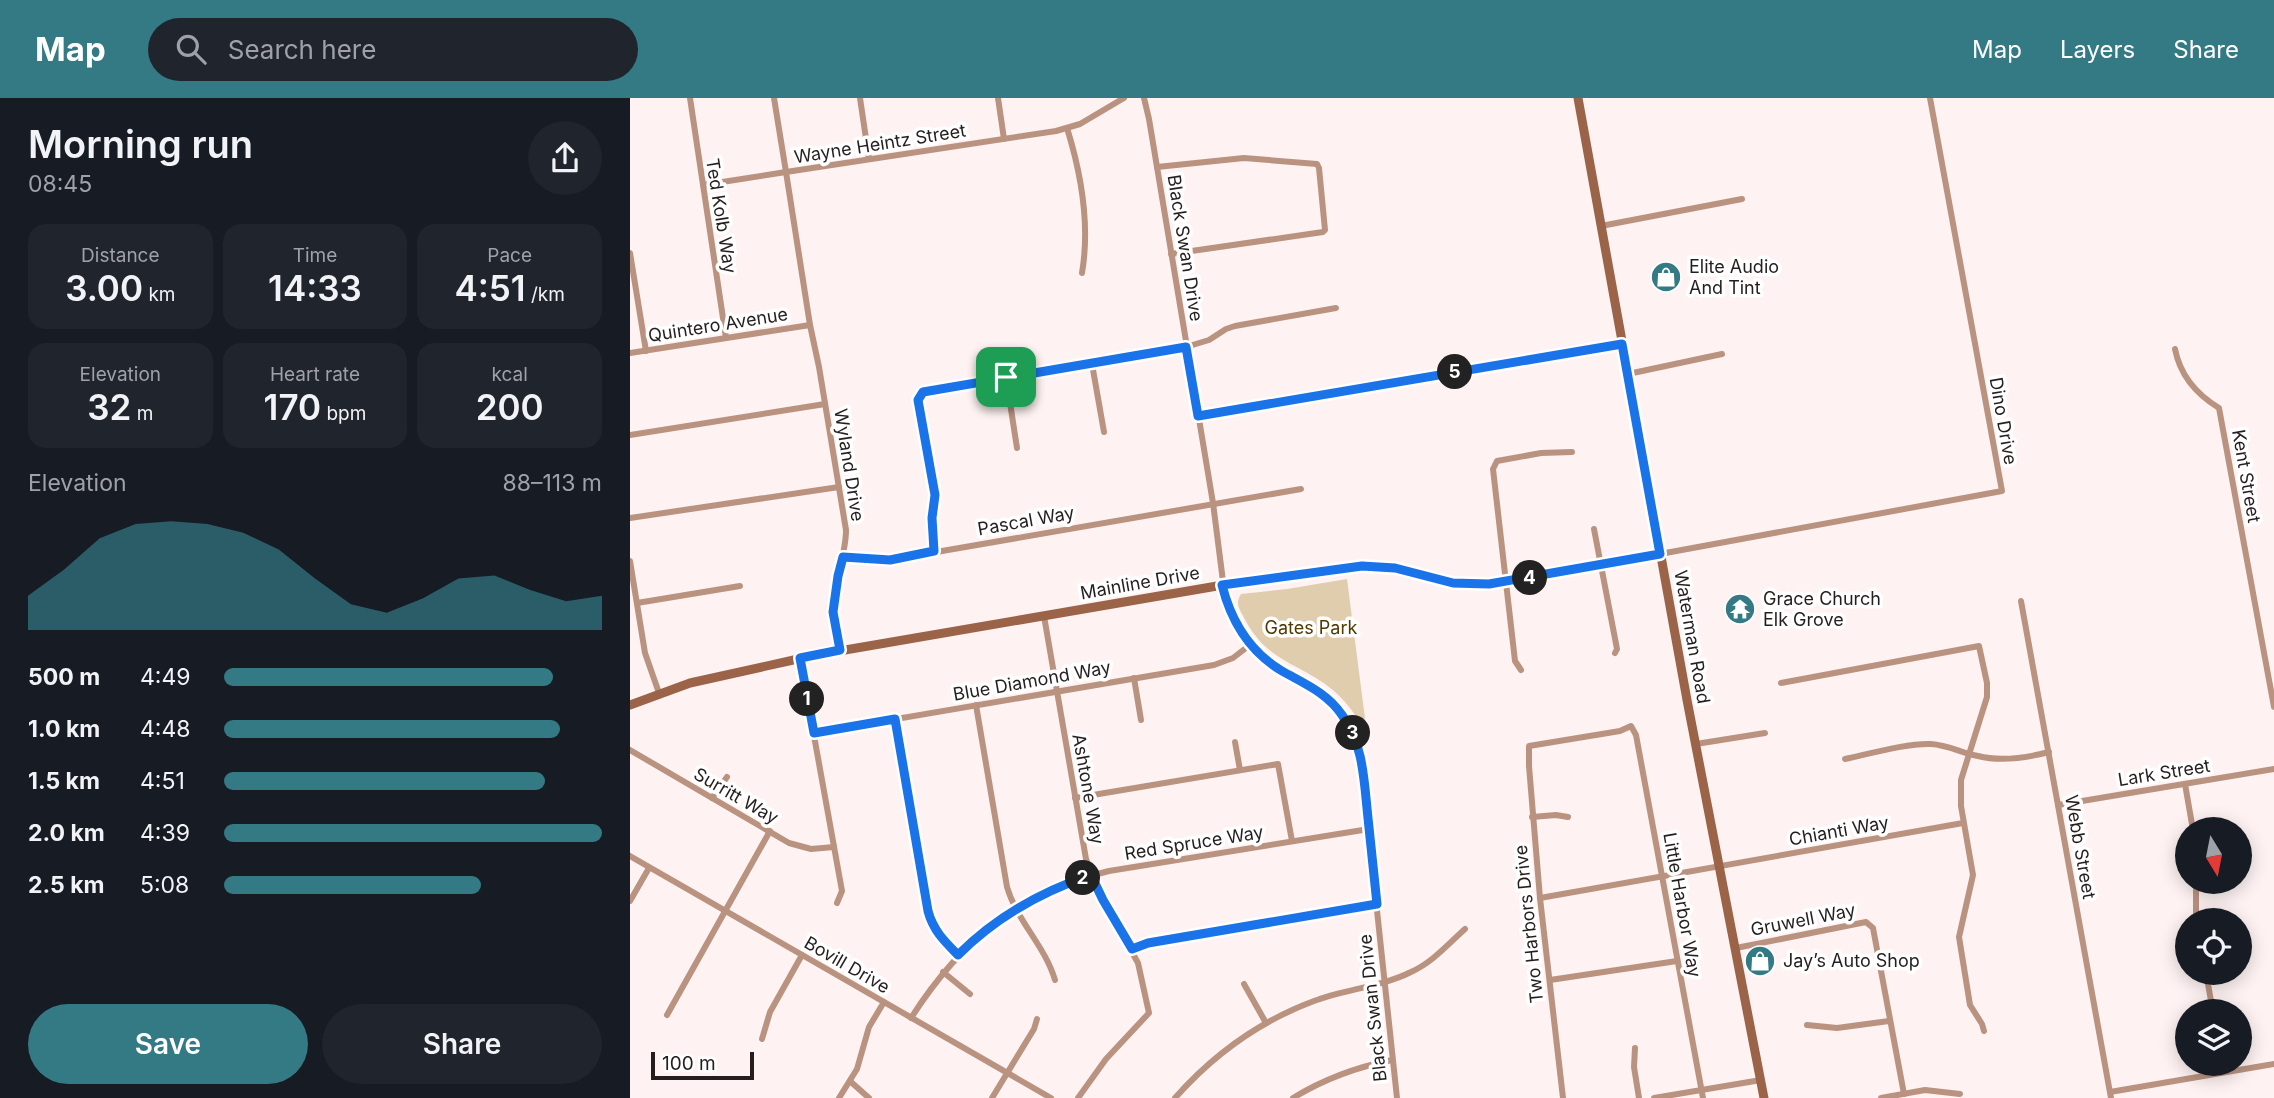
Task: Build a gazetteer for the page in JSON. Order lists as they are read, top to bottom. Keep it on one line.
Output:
{"streets":{"street":["Wayne Heintz Street","Ted Kolb Way","Black Swan Drive","Quintero Avenue","Dino Drive","Wyland Drive","Kent Street","Pascal Way","Mainline Drive","Waterman Road","Blue Diamond Way","Lark Street","Ashtone Way","Surritt Way","Chianti Way","Red Spruce Way","Webb Street","Little Harbor Way","Gruwell Way","Two Harbors Drive","Bovill Drive"]},"crossings":[["Wayne Heintz Street","Quintero Avenue"],["Ted Kolb Way","Quintero Avenue"],["Black Swan Drive","Pascal Way"],["Black Swan Drive","Mainline Drive"],["Black Swan Drive","Blue Diamond Way"],["Black Swan Drive","Red Spruce Way"],["Quintero Avenue","Wyland Drive"],["Dino Drive","Mainline Drive"],["Dino Drive","Waterman Road"],["Wyland Drive","Pascal Way"],["Wyland Drive","Mainline Drive"],["Mainline Drive","Waterman Road"],["Mainline Drive","Ashtone Way"],["Waterman Road","Chianti Way"],["Waterman Road","Gruwell Way"],["Blue Diamond Way","Ashtone Way"],["Lark Street","Webb Street"],["Ashtone Way","Red Spruce Way"],["Chianti Way","Little Harbor Way"],["Chianti Way","Two Harbors Drive"],["Red Spruce Way","Bovill Drive"],["Little Harbor Way","Two Harbors Drive"]],"parks":["Gates Park"],"places":{"shop":["Elite Audio And Tint","Jay’s Auto Shop"],"temple":["Grace Church Elk Grove"]},"scale_bar":"100 m","north":"bottom","page":{"header":"Map","search":"Search here","nav":["Map","Layers","Share"],"heading":["Morning run","08:45"],"stats":[["Distance","3.00 km"],["Time","14:33"],["Pace","4:51 /km"],["Elevation","32 m"],["Heart rate","170 bpm"],["kcal","200"]],"pins":["5","4","1","3","2"],"chart":["Elevation","88–113 m"],"list":[{"name":"500 m","note":"4:49"},{"name":"1.0 km","note":"4:48"},{"name":"1.5 km","note":"4:51"},{"name":"2.0 km","note":"4:39"},{"name":"2.5 km","note":"5:08"}],"buttons":["Save","Share"],"scale":"100 m"}}
